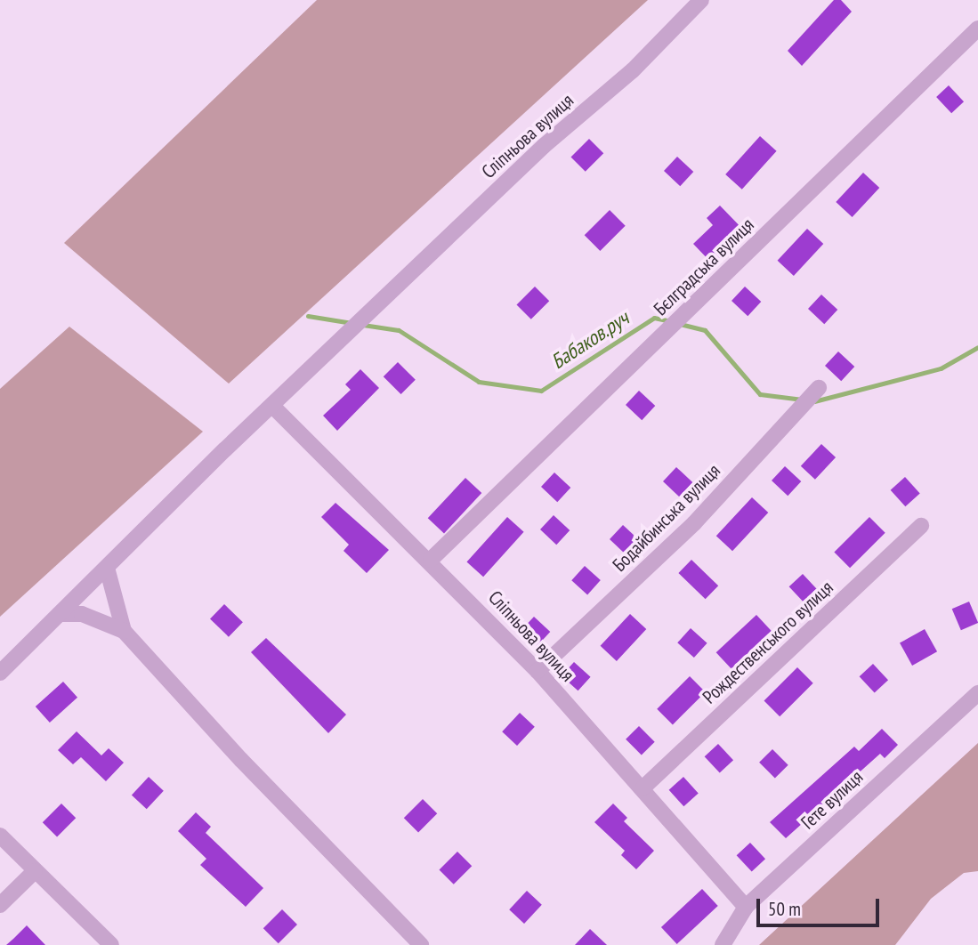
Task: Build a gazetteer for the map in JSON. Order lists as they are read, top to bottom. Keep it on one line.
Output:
{"streets":{"street":["Сліпньова вулиця","Бєлградська вулиця","Бодайбинська вулиця","Рождественського вулиця","Гете вулиця"]},"crossings":[["Сліпньова вулиця","Бєлградська вулиця"],["Сліпньова вулиця","Бодайбинська вулиця"],["Сліпньова вулиця","Рождественського вулиця"],["Сліпньова вулиця","Гете вулиця"]],"water":["Бабаков.руч"],"scale_bar":"50 m"}
